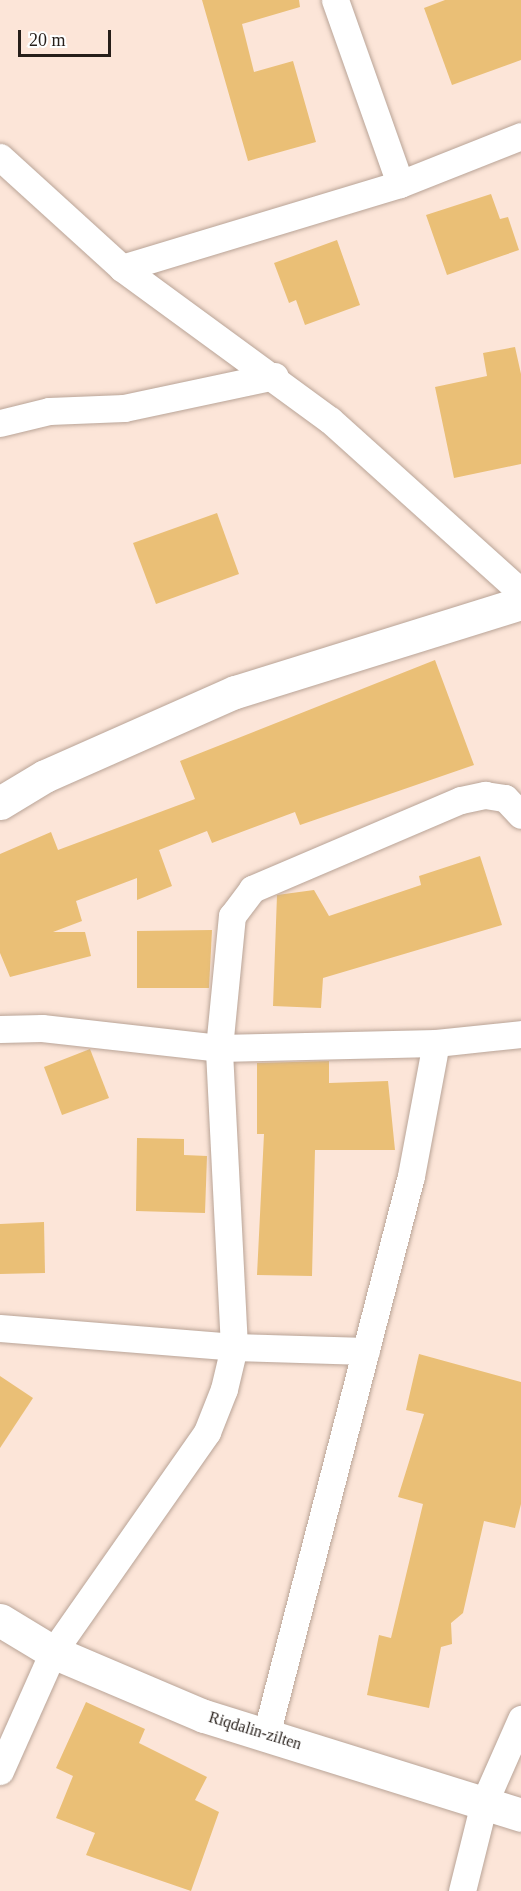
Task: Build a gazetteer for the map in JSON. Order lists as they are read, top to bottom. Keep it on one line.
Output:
{"streets":{"main road":["Riqdalin-zilten"]},"scale_bar":"20 m"}
